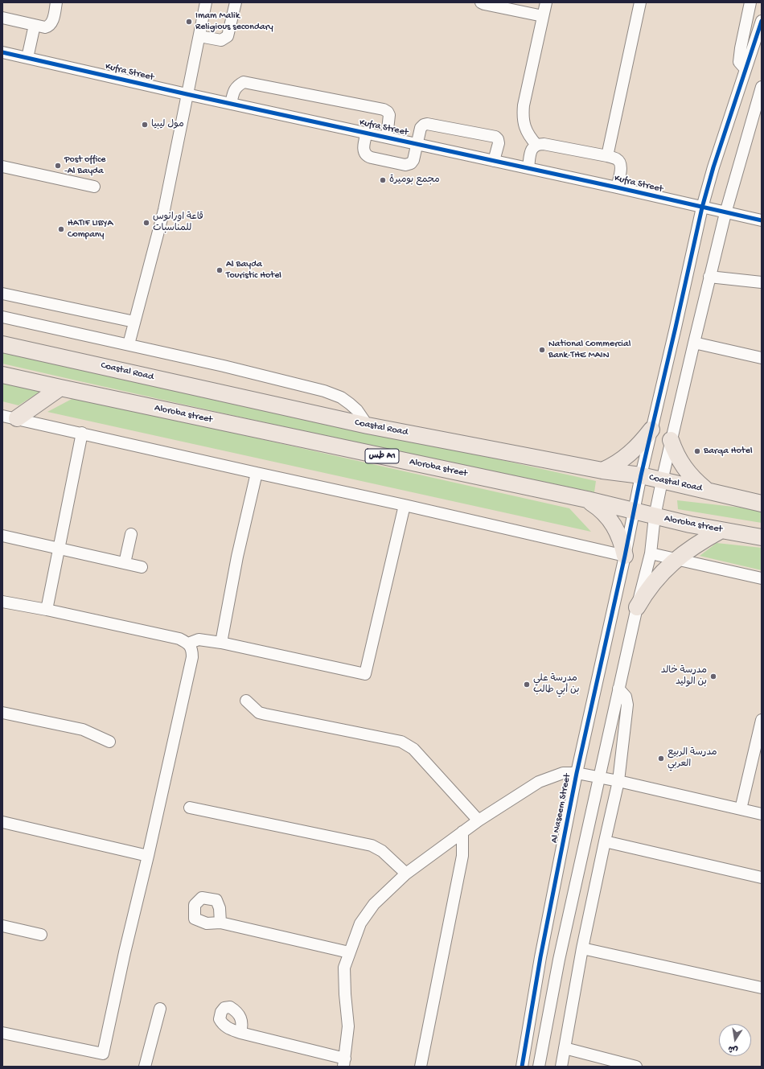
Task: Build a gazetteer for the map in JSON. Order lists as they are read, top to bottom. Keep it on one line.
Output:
{"streets":{"highway":["Coastal Road","Aloroba street","طس A1"],"street":["Kufra Street","Al Naseem Street"]},"crossings":[["Kufra Street","Al Naseem Street"],["Coastal Road","Al Naseem Street"],["Aloroba street","Al Naseem Street"]],"places":["Imam Malik Religious secondary","مول ليبيا","Post office -Al Bayda","مجمع بوميرة","قاعة اورانوس للمناسبات","HATIF LIBYA Company","Al Bayda Touristic Hotel","National Commercial Bank-THE MAIN","Barqa Hotel","مدرسة خالد بن الوليد","مدرسة علي بن أبي طالب","مدرسة الربيع العربي"],"north":"bottom"}
